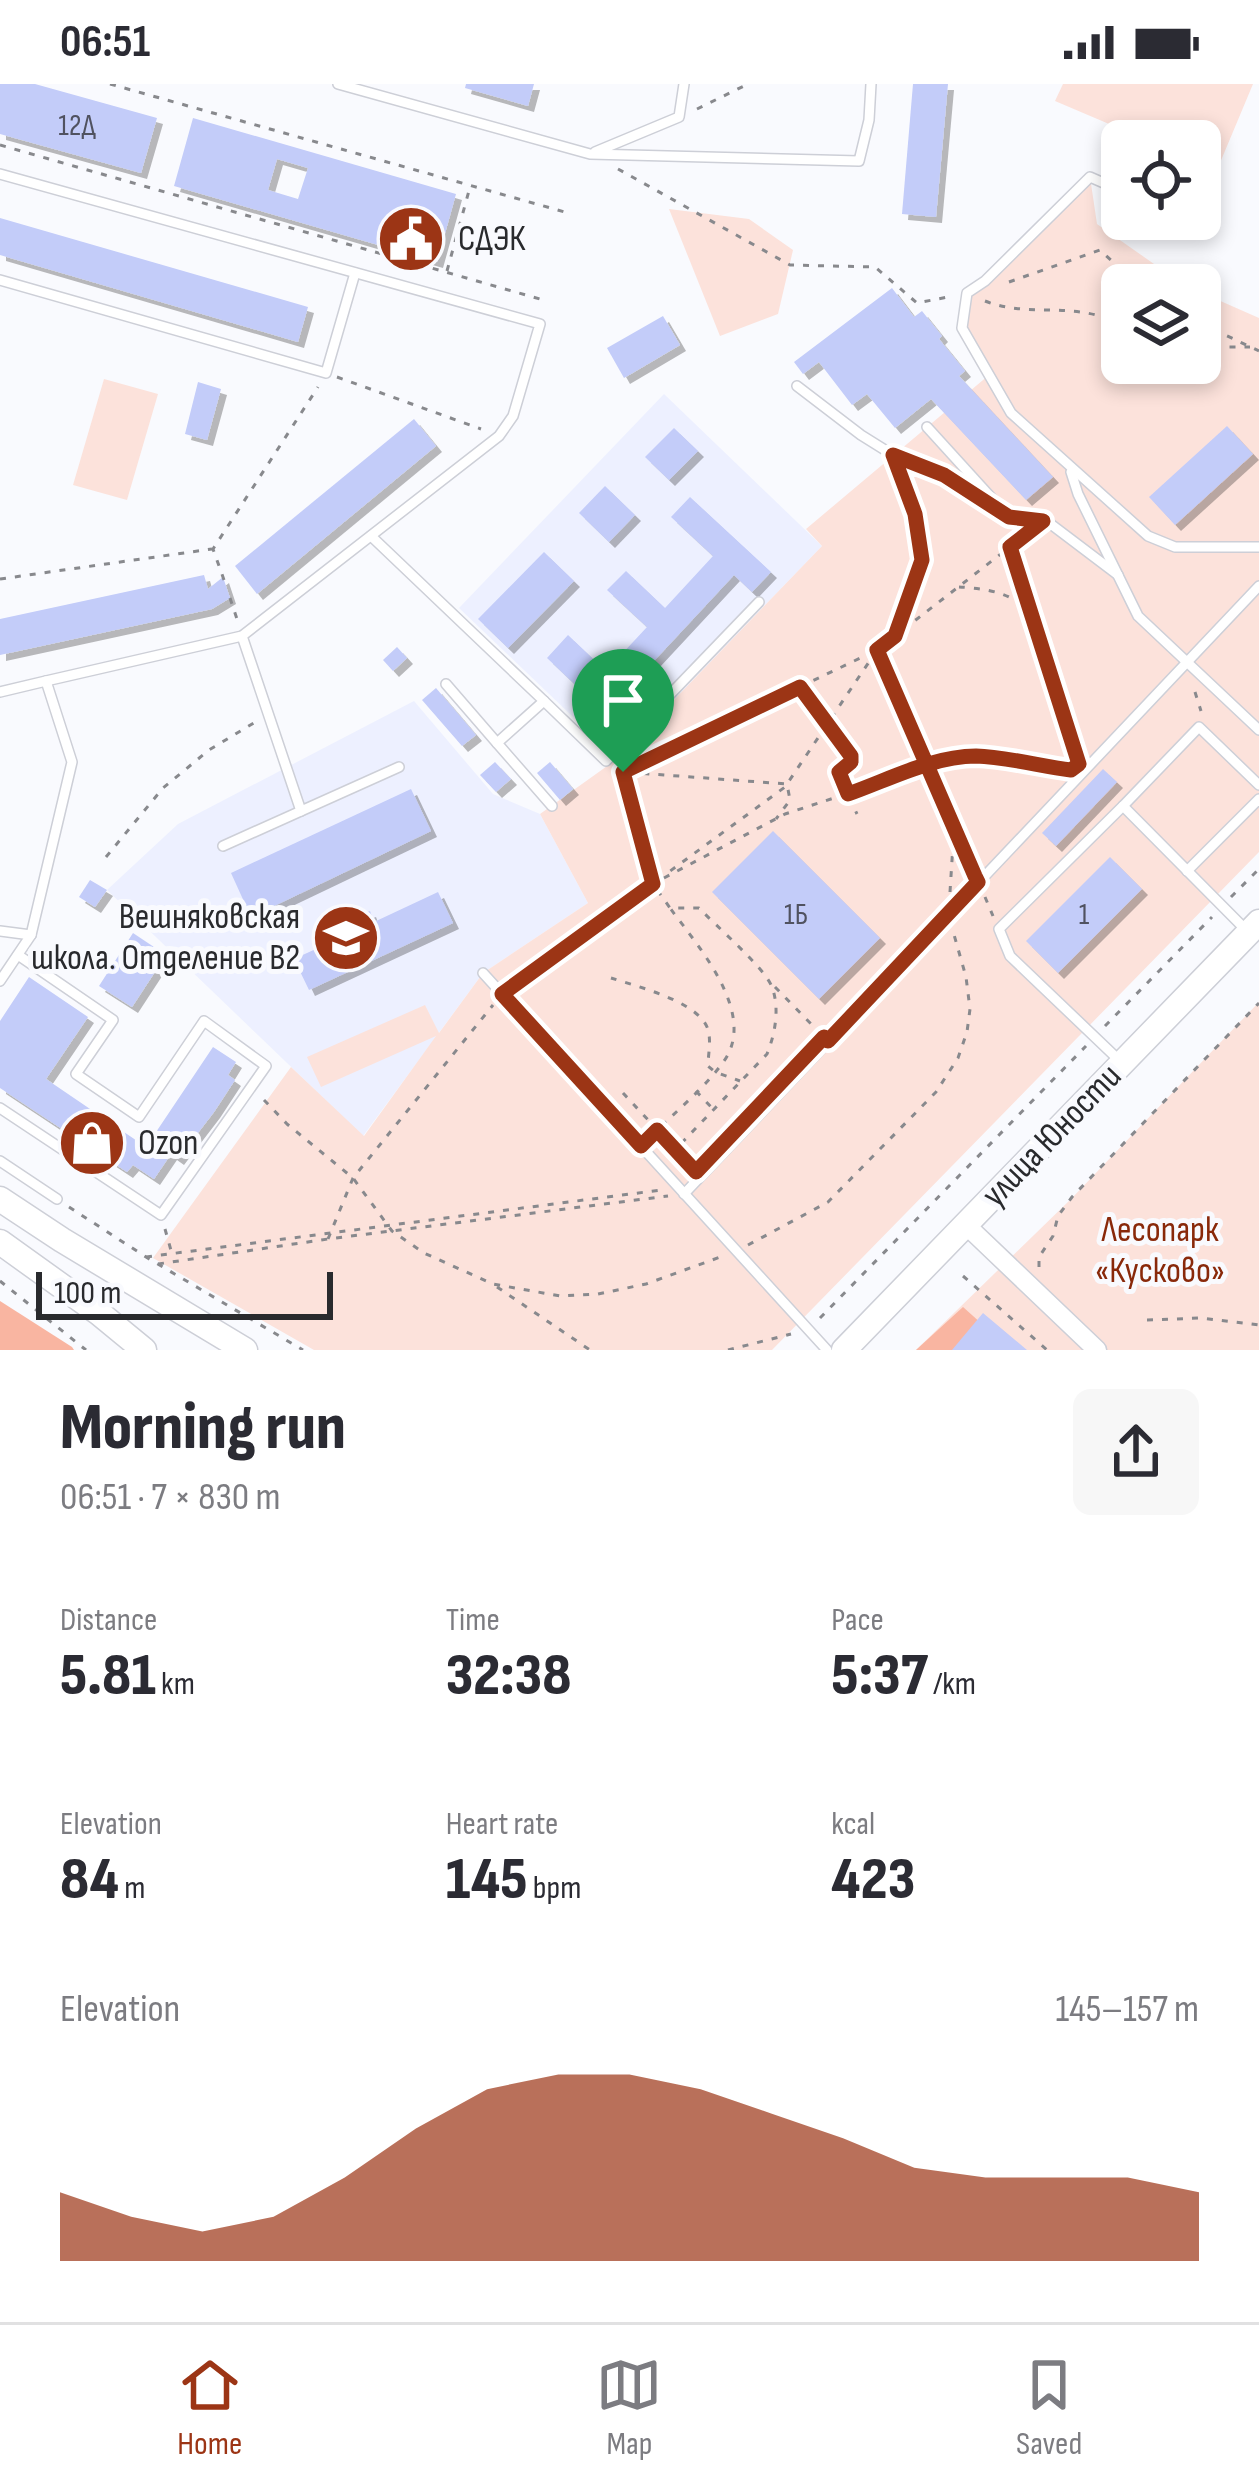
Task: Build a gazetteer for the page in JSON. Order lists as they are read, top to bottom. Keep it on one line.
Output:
{"streets":{"main road":["улица Юности"]},"parks":["Лесопарк «Кусково»"],"places":{"public building":["СДЭК"],"school or university":["Вешняковская школа. Отделение В2"],"shop":["Ozon"]},"house_numbers":["12Д","1Б","1"],"scale_bar":"100 m","page":{"status":"06:51","scale":"100 m","heading":["Morning run","06:51 · 7 × 830 m"],"stats":[["Distance","5.81 km"],["Time","32:38"],["Pace","5:37 /km"],["Elevation","84 m"],["Heart rate","145 bpm"],["kcal","423"]],"chart":["Elevation","145–157 m"],"tabs":["Home","Map","Saved"]}}
